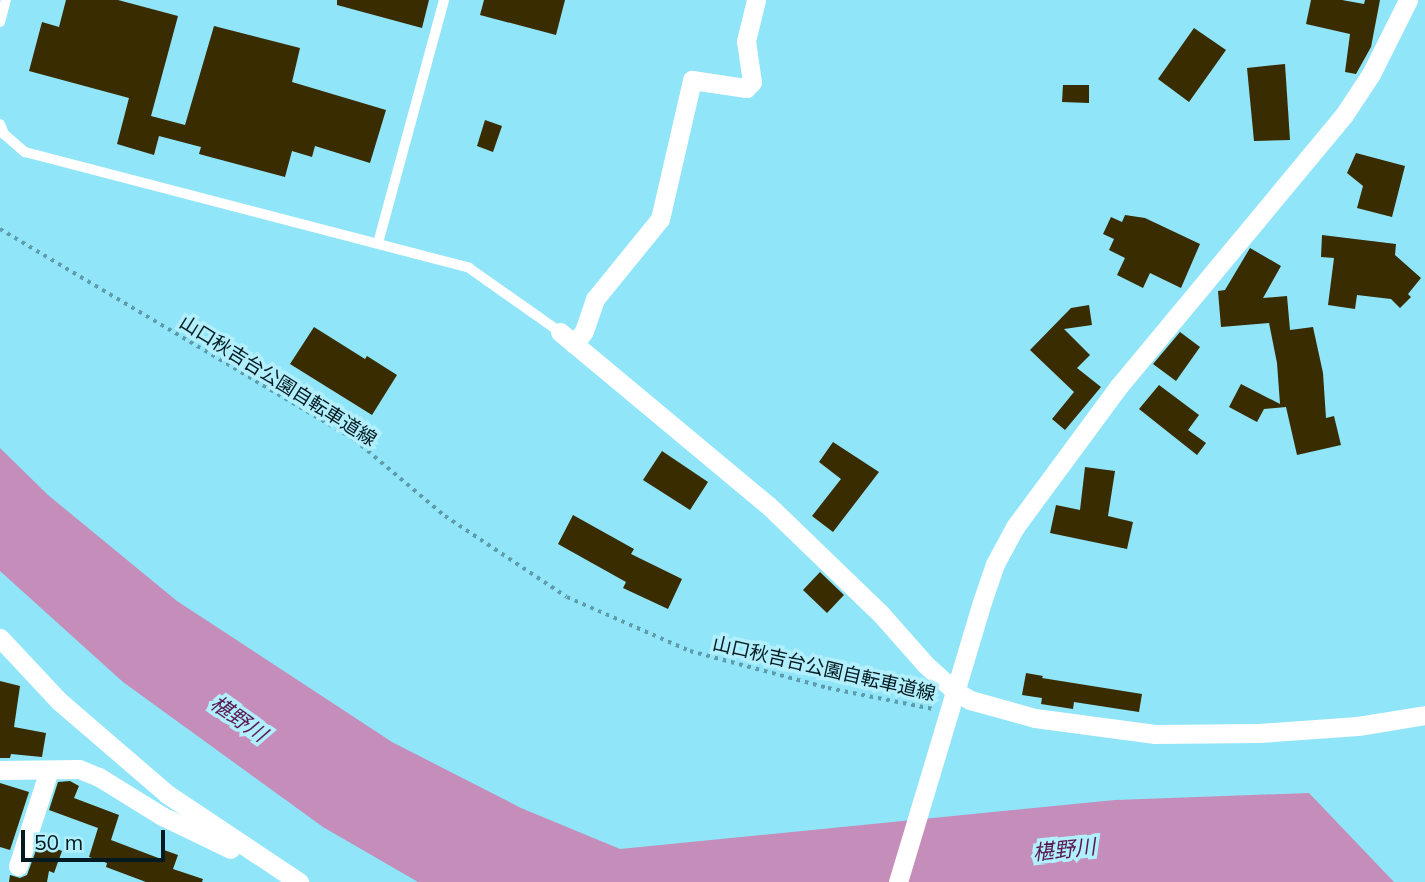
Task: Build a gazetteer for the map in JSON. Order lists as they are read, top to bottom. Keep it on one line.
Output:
{"streets":{"path":["山口秋吉台公園自転車道線"]},"water":["椹野川"],"scale_bar":"50 m"}
